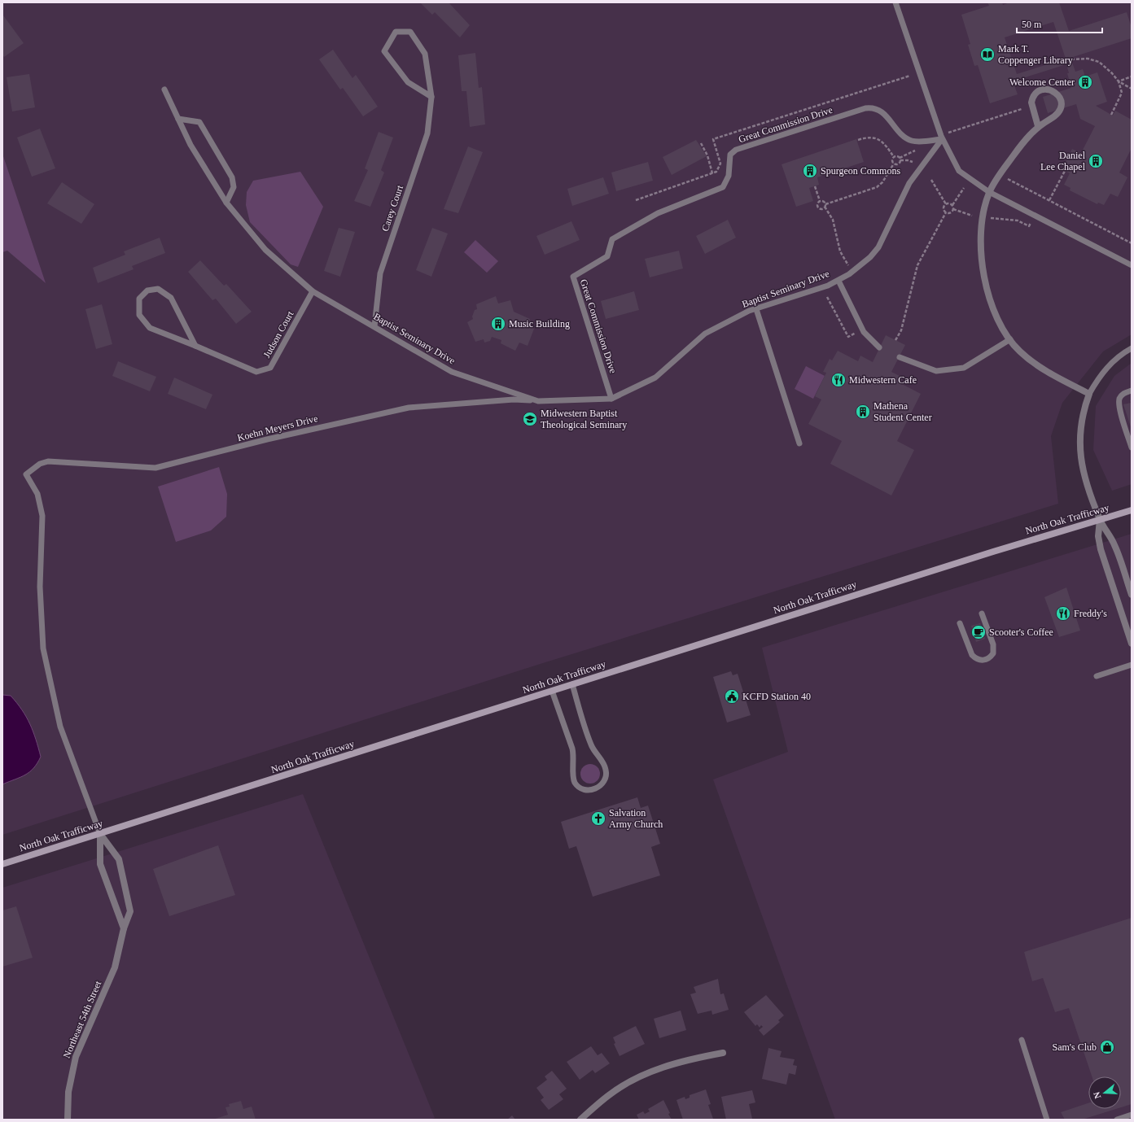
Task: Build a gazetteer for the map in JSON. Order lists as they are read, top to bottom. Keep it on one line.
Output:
{"streets":{"main road":["North Oak Trafficway"],"street":["Northeast 54th Street"],"lane":["Great Commission Drive","Carey Court","Baptist Seminary Drive","Judson Court","Koehn Meyers Drive"]},"crossings":[["Great Commission Drive","Baptist Seminary Drive"],["Carey Court","Baptist Seminary Drive"],["Baptist Seminary Drive","Judson Court"],["Baptist Seminary Drive","Koehn Meyers Drive"],["Koehn Meyers Drive","North Oak Trafficway"],["Koehn Meyers Drive","Northeast 54th Street"],["North Oak Trafficway","Northeast 54th Street"]],"places":{"library":["Mark T. Coppenger Library"],"building":["Welcome Center","Daniel Lee Chapel","Spurgeon Commons","Music Building","Mathena Student Center"],"restaurant":["Midwestern Cafe","Freddy's"],"school or university":["Midwestern Baptist Theological Seminary"],"cafe":["Scooter's Coffee"],"public building":["KCFD Station 40"],"church":["Salvation Army Church"],"shop":["Sam's Club"]},"scale_bar":"50 m","north":"left"}
